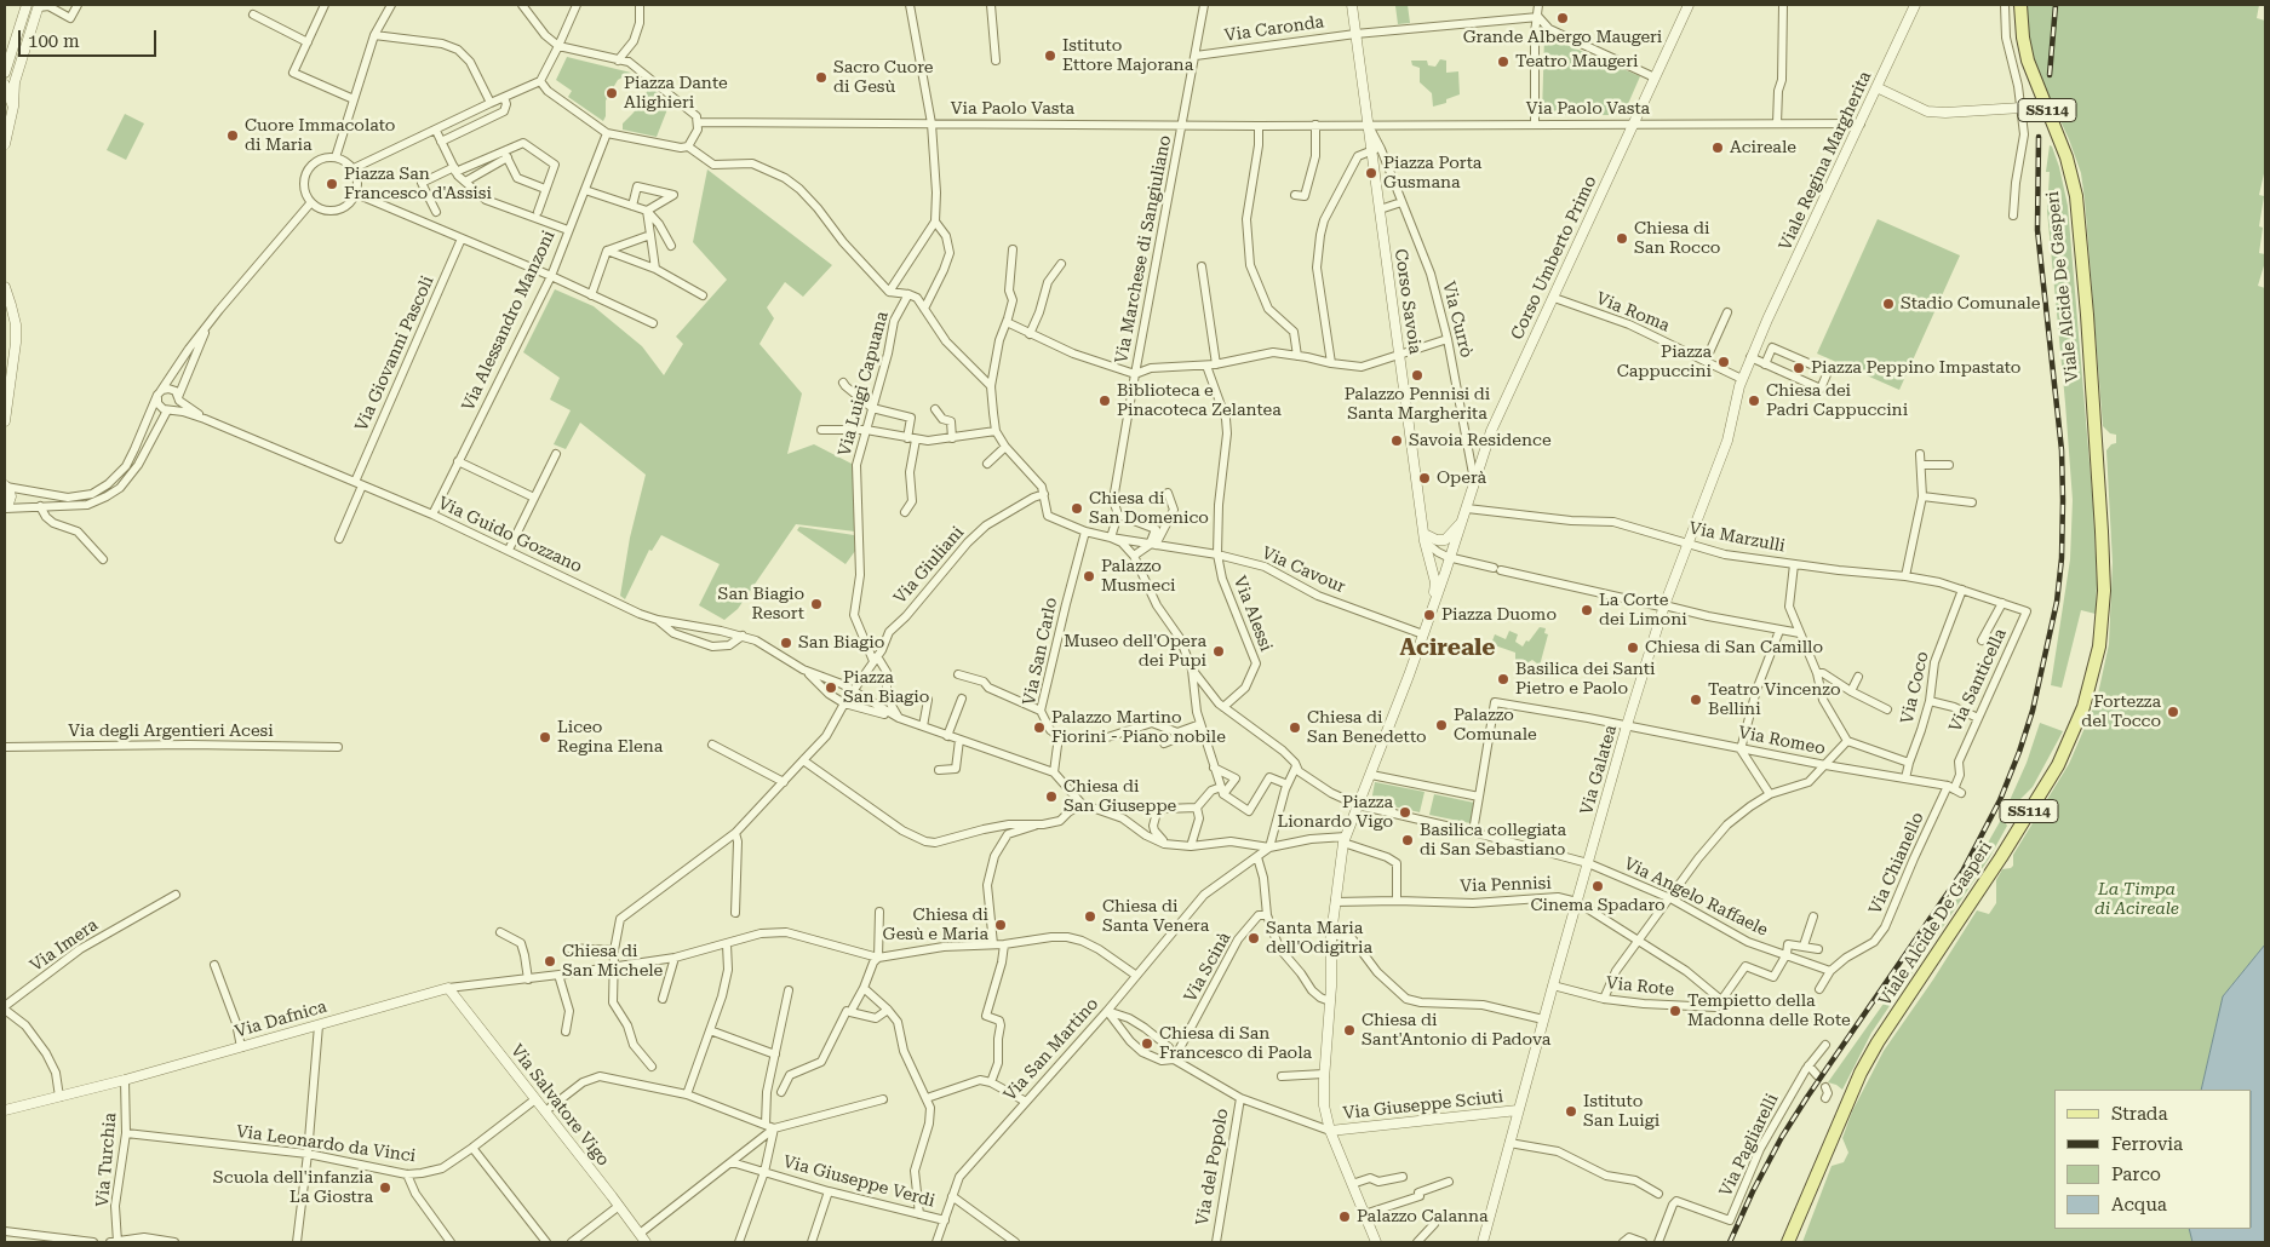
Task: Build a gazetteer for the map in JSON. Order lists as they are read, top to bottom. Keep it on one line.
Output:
{"streets":{"main road":["SS114","Viale Alcide De Gasperi"],"street":["Via Caronda","Via Paolo Vasta","Viale Regina Margherita","Via Marchese di Sangiuliano","Corso Umberto Primo","Corso Savoia","Via Roma","Via Currò","Via Alessandro Manzoni","Via Giovanni Pascoli","Via Luigi Capuana","Via Guido Gozzano","Via Marzulli","Via Giuliani","Via Cavour","Via Alessi","Via San Carlo","Via Santicella","Via Coco","Via degli Argentieri Acesi","Via Romeo","Via Galatea","Via Chianello","Via Pennisi","Via Angelo Raffaele","Via Imera","Via Scinà","Via Rote","Via Dafnica","Via San Martino","Via Salvatore Vigo","Via Giuseppe Sciuti","Via Leonardo da Vinci","Via Pagliarelli","Via Turchia","Via del Popolo","Via Giuseppe Verdi"]},"crossings":[["Via Caronda","Via Marchese di Sangiuliano"],["Via Caronda","Corso Savoia"],["Via Paolo Vasta","Viale Regina Margherita"],["Via Paolo Vasta","Via Marchese di Sangiuliano"],["Via Paolo Vasta","Corso Umberto Primo"],["Via Paolo Vasta","Corso Savoia"],["Viale Regina Margherita","Via Roma"],["Viale Regina Margherita","Via Galatea"],["Corso Umberto Primo","Corso Savoia"],["Corso Umberto Primo","Via Roma"],["Corso Umberto Primo","Via Currò"],["Corso Umberto Primo","Via Marzulli"],["Corso Umberto Primo","Via Cavour"],["Corso Savoia","Via Currò"],["Via Roma","Via Galatea"],["Via Alessandro Manzoni","Via Guido Gozzano"],["Via Giovanni Pascoli","Via Guido Gozzano"],["Via Luigi Capuana","Via Giuliani"],["Via Marzulli","Via Santicella"],["Via Marzulli","Via Coco"],["Via Marzulli","Via Galatea"],["Via Giuliani","Via Cavour"],["Via Giuliani","Via Dafnica"],["Via Cavour","Via Alessi"],["Via Cavour","Via San Carlo"],["Via Alessi","Via Angelo Raffaele"],["Via Santicella","Via Romeo"],["Via Santicella","Via Chianello"],["Via Coco","Via Romeo"],["Via Romeo","Via Galatea"],["Via Romeo","Via Chianello"],["Via Galatea","Via Pennisi"],["Via Galatea","Via Angelo Raffaele"],["Via Galatea","Via Rote"],["Via Galatea","Via Giuseppe Sciuti"],["Via Chianello","Via Angelo Raffaele"],["Via Pennisi","Via Rote"],["Via Imera","Via Dafnica"],["Via Dafnica","Via Salvatore Vigo"],["Via Dafnica","Via Turchia"],["Via San Martino","Via Giuseppe Verdi"],["Via Salvatore Vigo","Via Leonardo da Vinci"],["Via Leonardo da Vinci","Via Turchia"]],"districts":["Acireale"],"parks":["La Timpa di Acireale"],"places":["Grande Albergo Maugeri","Istituto Ettore Majorana","Teatro Maugeri","Sacro Cuore di Gesù","Piazza Dante Alighieri","Cuore Immacolato di Maria","Acireale","Piazza Porta Gusmana","Piazza San Francesco d'Assisi","Chiesa di San Rocco","Stadio Comunale","Piazza Cappuccini","Piazza Peppino Impastato","Palazzo Pennisi di Santa Margherita","Biblioteca e Pinacoteca Zelantea","Chiesa dei Padri Cappuccini","Savoia Residence","Operà","Chiesa di San Domenico","Palazzo Musmeci","San Biagio Resort","La Corte dei Limoni","Piazza Duomo","San Biagio","Chiesa di San Camillo","Museo dell'Opera dei Pupi","Basilica dei Santi Pietro e Paolo","Piazza San Biagio","Teatro Vincenzo Bellini","Fortezza del Tocco","Palazzo Comunale","Palazzo Martino Fiorini - Piano nobile","Chiesa di San Benedetto","Liceo Regina Elena","Chiesa di San Giuseppe","Piazza Lionardo Vigo","Basilica collegiata di San Sebastiano","Cinema Spadaro","Chiesa di Santa Venera","Chiesa di Gesù e Maria","Santa Maria dell'Odigitria","Chiesa di San Michele","Tempietto della Madonna delle Rote","Chiesa di Sant'Antonio di Padova","Chiesa di San Francesco di Paola","Istituto San Luigi","Scuola dell'infanzia La Giostra","Palazzo Calanna"],"legend":["Strada","Ferrovia","Parco","Acqua"],"scale_bar":"100 m"}
